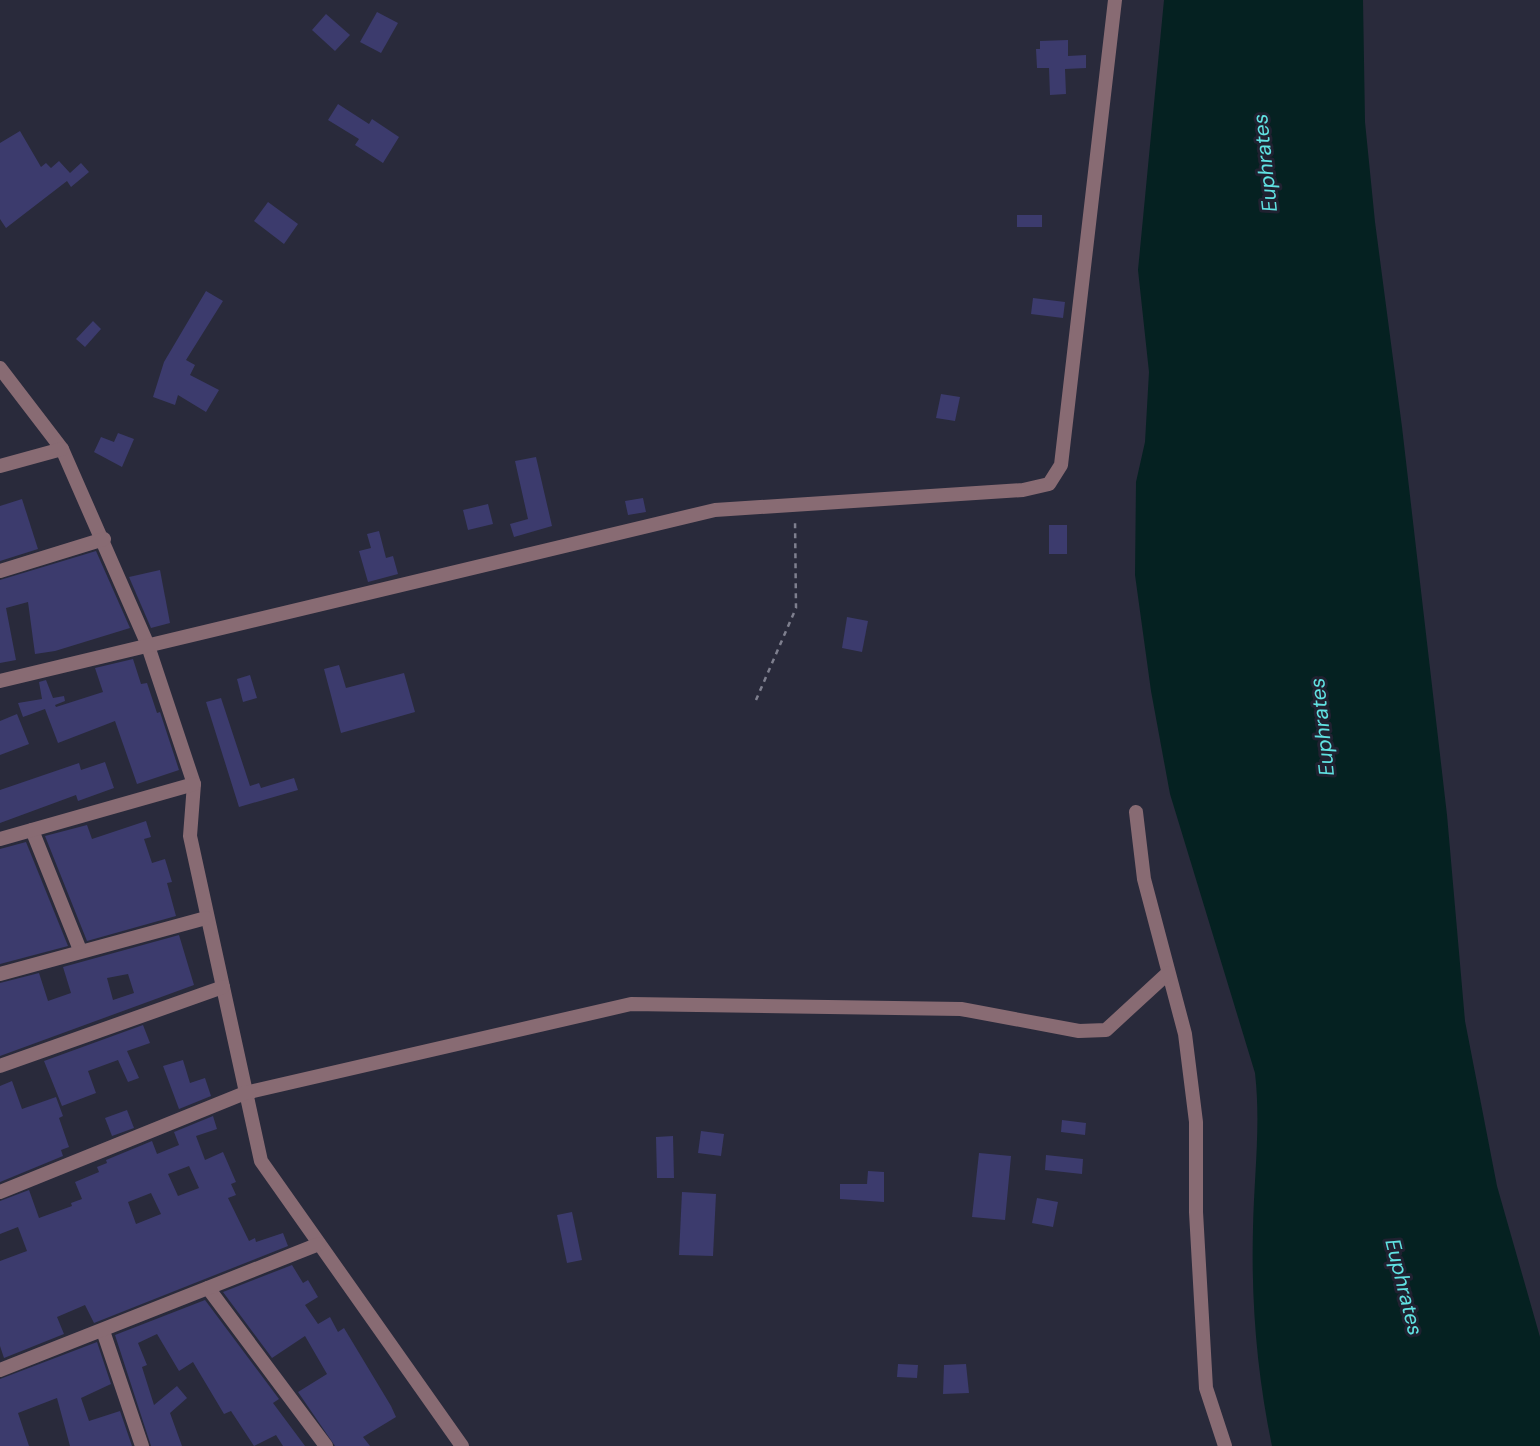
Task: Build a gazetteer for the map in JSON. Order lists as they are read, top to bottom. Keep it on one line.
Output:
{"water":["Euphrates"]}
